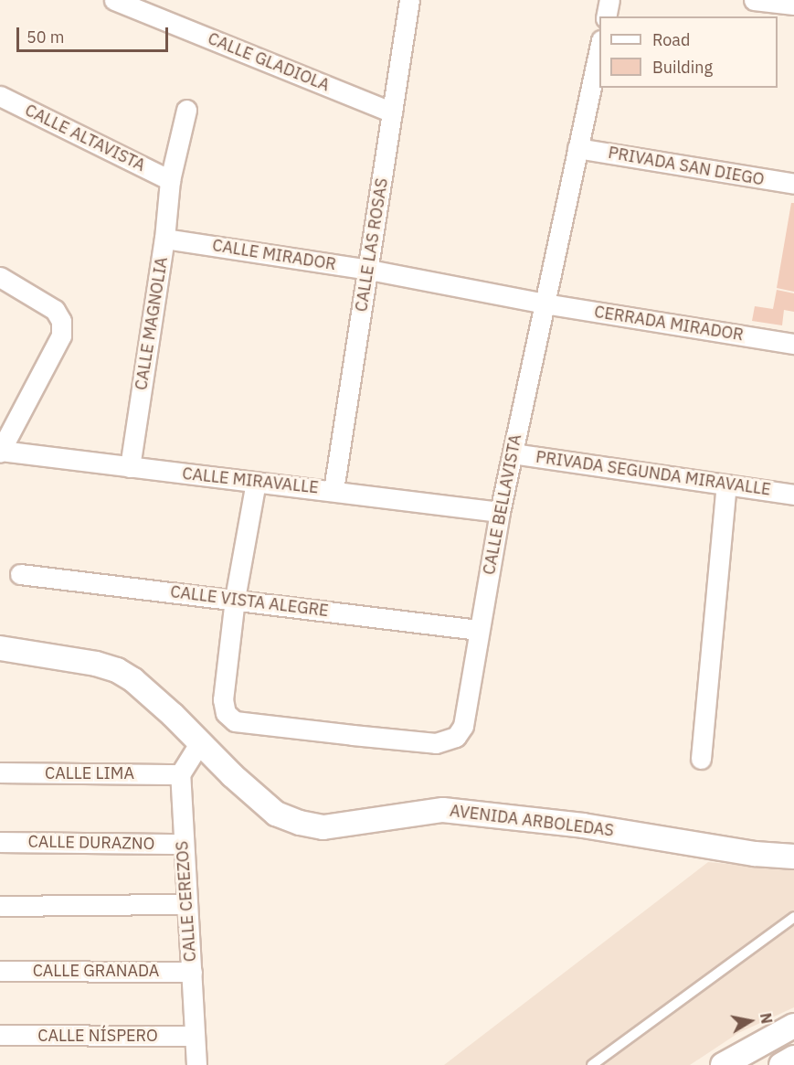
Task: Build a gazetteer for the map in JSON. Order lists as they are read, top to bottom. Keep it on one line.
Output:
{"streets":{"street":["CALLE GLADIOLA","CALLE ALTAVISTA","PRIVADA SAN DIEGO","CALLE LAS ROSAS","CALLE MIRADOR","CALLE MAGNOLIA","CERRADA MIRADOR","PRIVADA SEGUNDA MIRAVALLE","CALLE MIRAVALLE","CALLE BELLAVISTA","CALLE VISTA ALEGRE","CALLE LIMA","AVENIDA ARBOLEDAS","CALLE DURAZNO","CALLE CEREZOS","CALLE GRANADA","CALLE NÍSPERO"]},"crossings":[["CALLE GLADIOLA","CALLE LAS ROSAS"],["CALLE ALTAVISTA","CALLE MAGNOLIA"],["PRIVADA SAN DIEGO","CALLE BELLAVISTA"],["CALLE LAS ROSAS","CALLE MIRADOR"],["CALLE LAS ROSAS","CALLE MIRAVALLE"],["CALLE MIRADOR","CALLE MAGNOLIA"],["CALLE MIRADOR","CERRADA MIRADOR"],["CALLE MIRADOR","CALLE BELLAVISTA"],["CALLE MAGNOLIA","CALLE MIRAVALLE"],["CERRADA MIRADOR","CALLE BELLAVISTA"],["PRIVADA SEGUNDA MIRAVALLE","CALLE BELLAVISTA"],["CALLE MIRAVALLE","CALLE BELLAVISTA"],["CALLE BELLAVISTA","CALLE VISTA ALEGRE"],["CALLE LIMA","CALLE CEREZOS"],["CALLE DURAZNO","CALLE CEREZOS"],["CALLE CEREZOS","CALLE GRANADA"],["CALLE CEREZOS","CALLE NÍSPERO"]],"legend":["Road","Building"],"scale_bar":"50 m","north":"right"}
